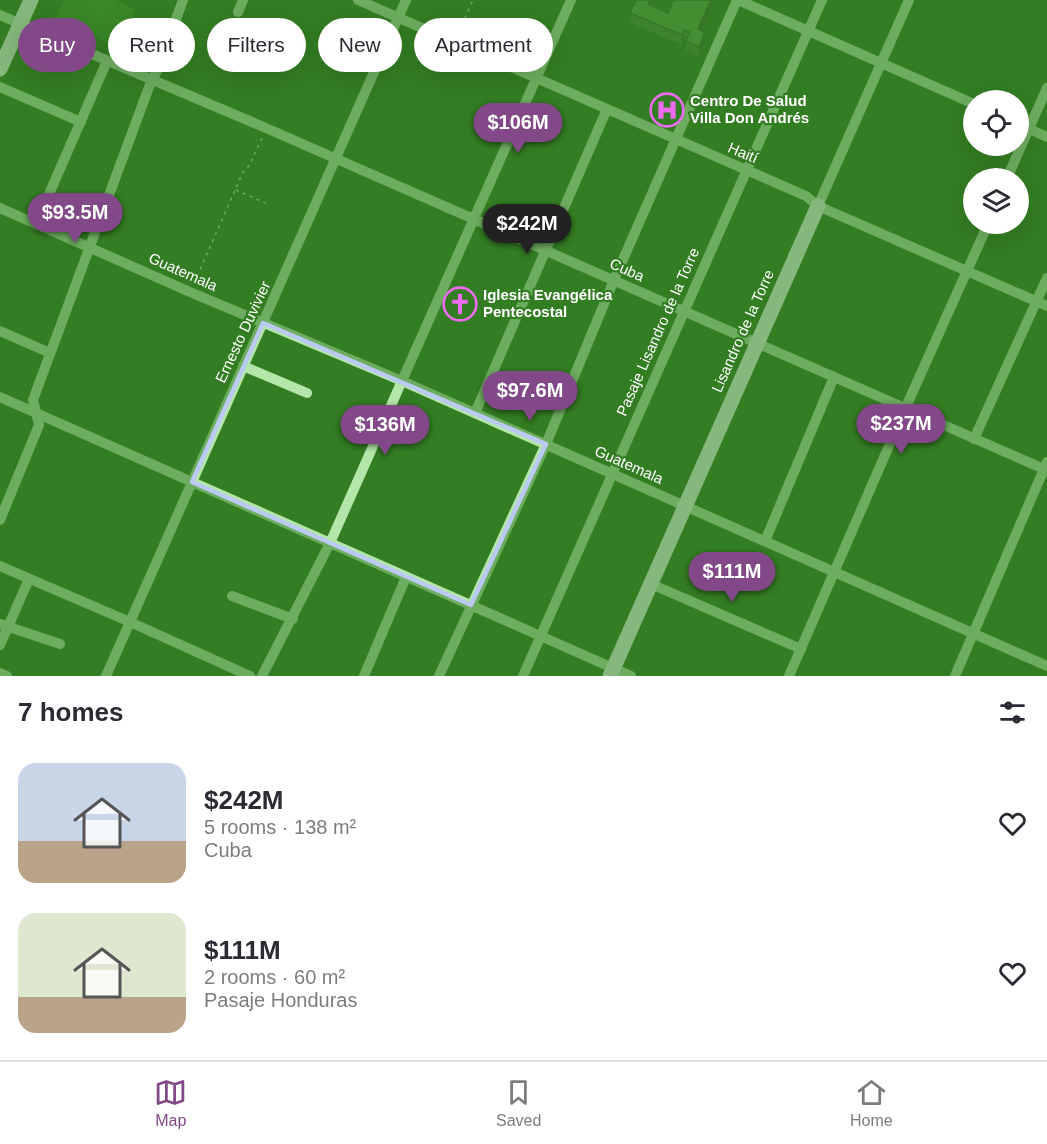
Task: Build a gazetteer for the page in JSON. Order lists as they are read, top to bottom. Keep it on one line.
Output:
{"streets":{"main road":["Lisandro de la Torre"],"street":["Haití","Cuba","Guatemala","Ernesto Duvivier","Pasaje Lisandro de la Torre"]},"crossings":[["Haití","Lisandro de la Torre"],["Haití","Ernesto Duvivier"],["Haití","Pasaje Lisandro de la Torre"],["Cuba","Lisandro de la Torre"],["Cuba","Ernesto Duvivier"],["Cuba","Pasaje Lisandro de la Torre"],["Guatemala","Lisandro de la Torre"],["Guatemala","Ernesto Duvivier"],["Guatemala","Pasaje Lisandro de la Torre"]],"places":{"hospital":["Centro De Salud Villa Don Andrés"],"church":["Iglesia Evangélica Pentecostal"]},"page":{"chip":["Buy","Rent","Filters","New","Apartment"],"price":["$106M","$93.5M","$242M","$97.6M","$237M","$136M","$111M"],"heading":"7 homes","list":[{"name":"$242M","note":"5 rooms · 138 m² · Cuba"},{"name":"$111M","note":"2 rooms · 60 m² · Pasaje Honduras"}],"tabs":["Map","Saved","Home"]}}
